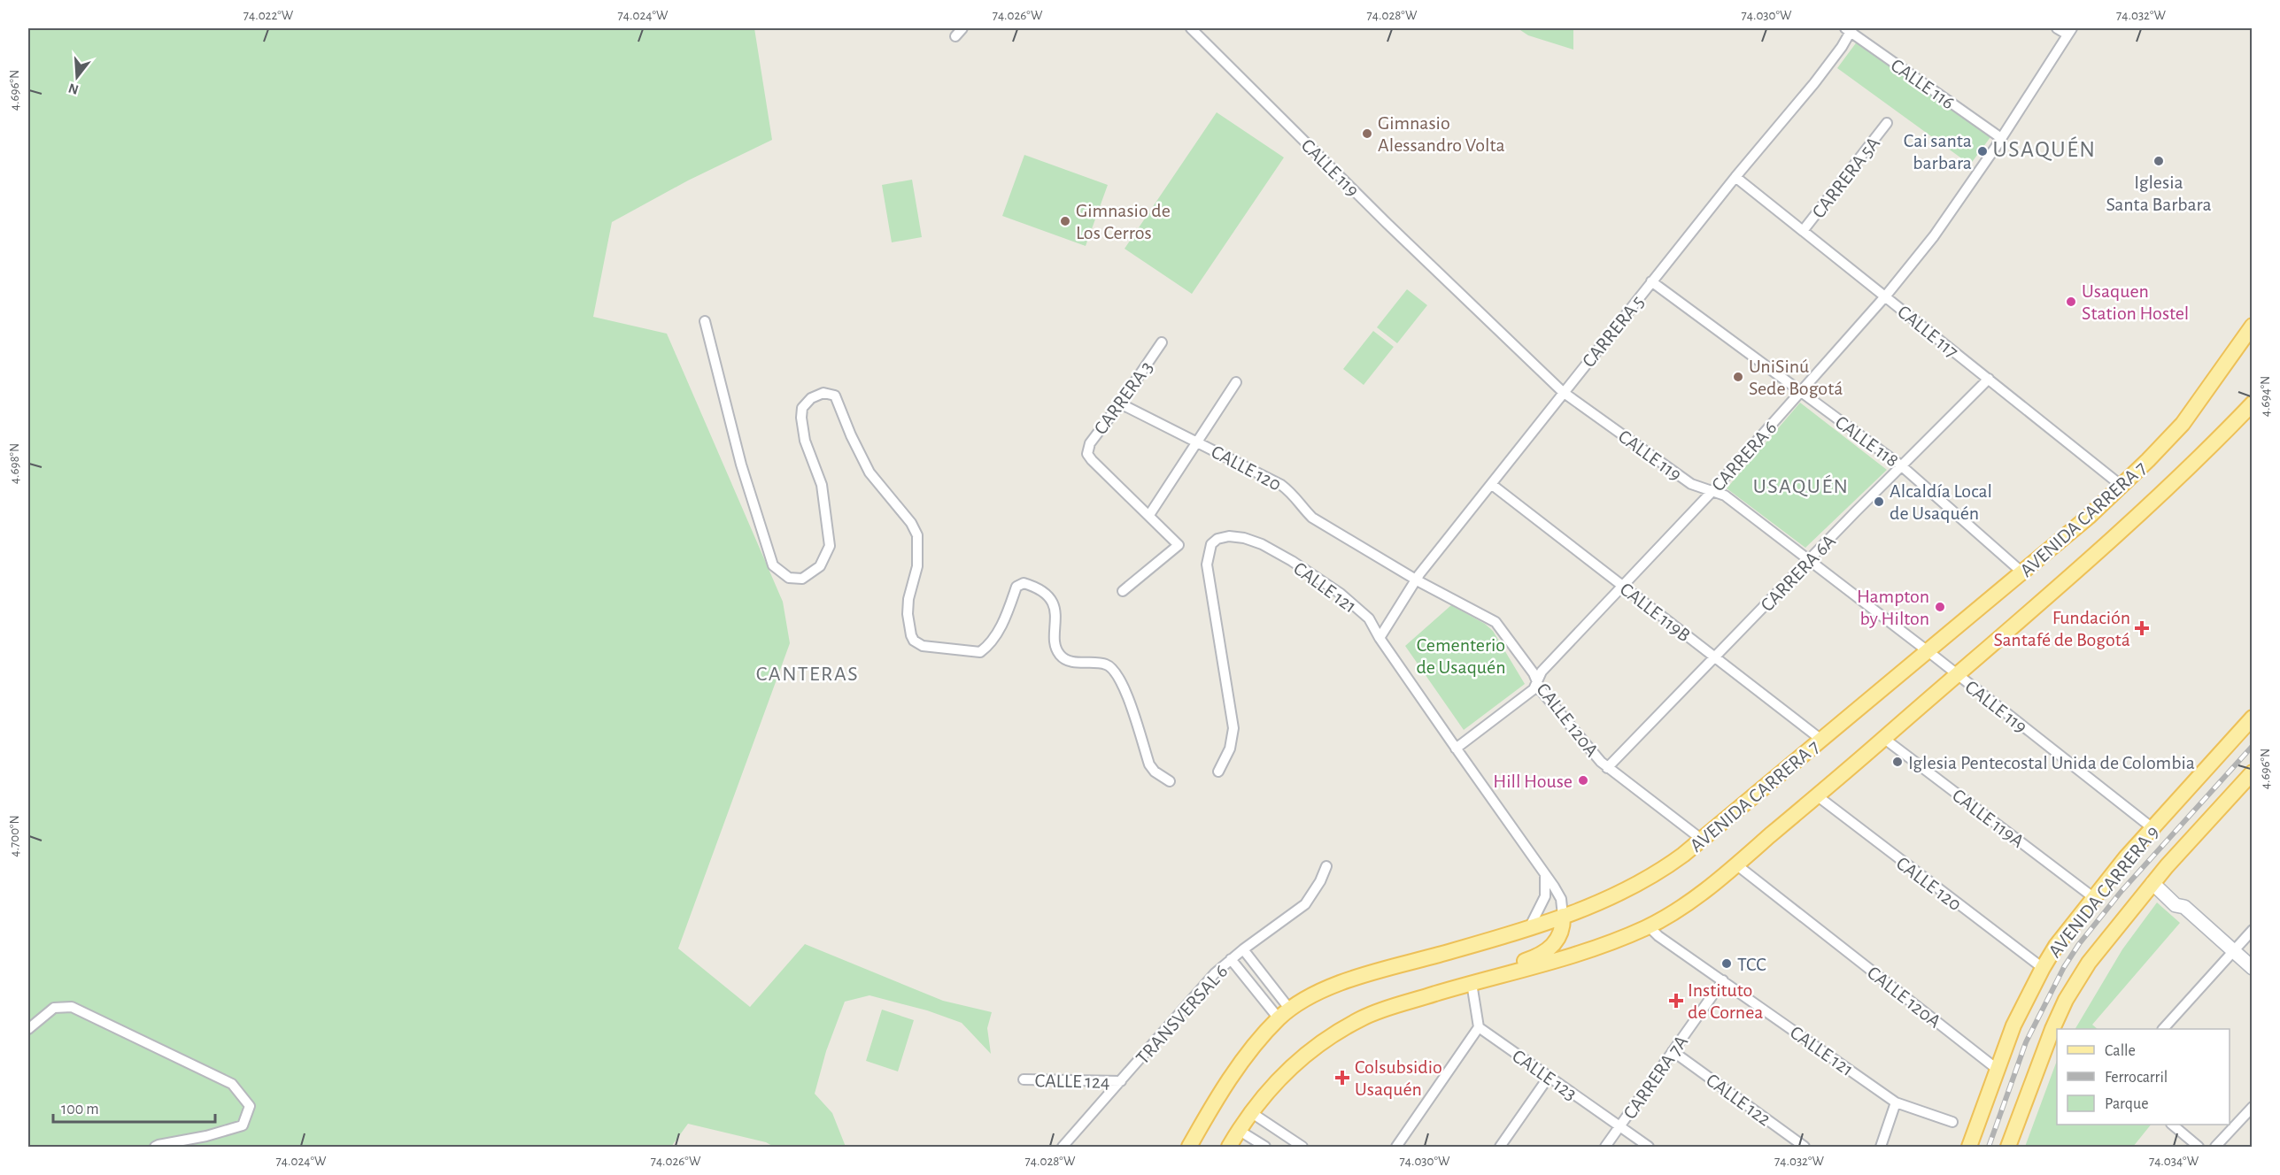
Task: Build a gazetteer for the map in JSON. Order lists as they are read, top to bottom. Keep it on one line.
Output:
{"streets":{"main road":["AVENIDA CARRERA 7","AVENIDA CARRERA 9"],"street":["CALLE 116","CALLE 119","CARRERA 5A","CARRERA 5","CALLE 117","CARRERA 3","CALLE 118","CARRERA 6","CALLE 120","CARRERA 6A","CALLE 121","CALLE 119B","CALLE 120A","CALLE 119A","TRANSVERSAL 6","CALLE 123","CARRERA 7A","CALLE 124","CALLE 122"]},"crossings":[["CALLE 116","CARRERA 5"],["CALLE 116","CARRERA 6"],["CALLE 119","CARRERA 5"],["CALLE 119","CARRERA 6"],["CALLE 119","AVENIDA CARRERA 7"],["CALLE 119","CARRERA 6A"],["CALLE 119","AVENIDA CARRERA 9"],["CARRERA 5A","CALLE 117"],["CARRERA 5","CALLE 117"],["CARRERA 5","CALLE 118"],["CARRERA 5","CALLE 120"],["CARRERA 5","CALLE 121"],["CARRERA 5","CALLE 119B"],["CARRERA 5","CALLE 120A"],["CALLE 117","CARRERA 6"],["CALLE 117","AVENIDA CARRERA 7"],["CALLE 117","CARRERA 6A"],["CARRERA 3","CALLE 120"],["CALLE 118","CARRERA 6"],["CALLE 118","AVENIDA CARRERA 7"],["CALLE 118","CARRERA 6A"],["CARRERA 6","CALLE 121"],["CARRERA 6","CALLE 119B"],["CARRERA 6","CALLE 120A"],["CALLE 120","AVENIDA CARRERA 7"],["CALLE 120","CALLE 120A"],["CALLE 120","AVENIDA CARRERA 9"],["AVENIDA CARRERA 7","CALLE 121"],["AVENIDA CARRERA 7","CALLE 119B"],["AVENIDA CARRERA 7","CALLE 120A"],["AVENIDA CARRERA 7","CALLE 119A"],["CARRERA 6A","CALLE 119B"],["CARRERA 6A","CALLE 120A"],["CALLE 121","CARRERA 7A"],["CALLE 120A","AVENIDA CARRERA 9"],["CALLE 119A","AVENIDA CARRERA 9"],["TRANSVERSAL 6","CALLE 124"],["CALLE 123","CARRERA 7A"],["CARRERA 7A","CALLE 122"]],"districts":["USAQUÉN","USAQUÉN","CANTERAS"],"parks":["Cementerio de Usaquén"],"places":{"other":["Gimnasio Alessandro Volta","Cai santa barbara","Iglesia Santa Barbara","Gimnasio de Los Cerros","Usaquen Station Hostel","UniSinú Sede Bogotá","Alcaldía Local de Usaquén","Hampton by Hilton","Iglesia Pentecostal Unida de Colombia","Hill House","TCC"],"health":["Fundación Santafé de Bogotá","Instituto de Cornea","Colsubsidio Usaquén"]},"legend":["Calle","Ferrocarril","Parque"],"scale_bar":"100 m","north":"bottom","coordinates":["74.022°W","74.024°W","74.026°W","74.028°W","74.030°W","74.032°W","4.696°N","4.694°N","4.698°N","4.700°N","74.034°W"]}
